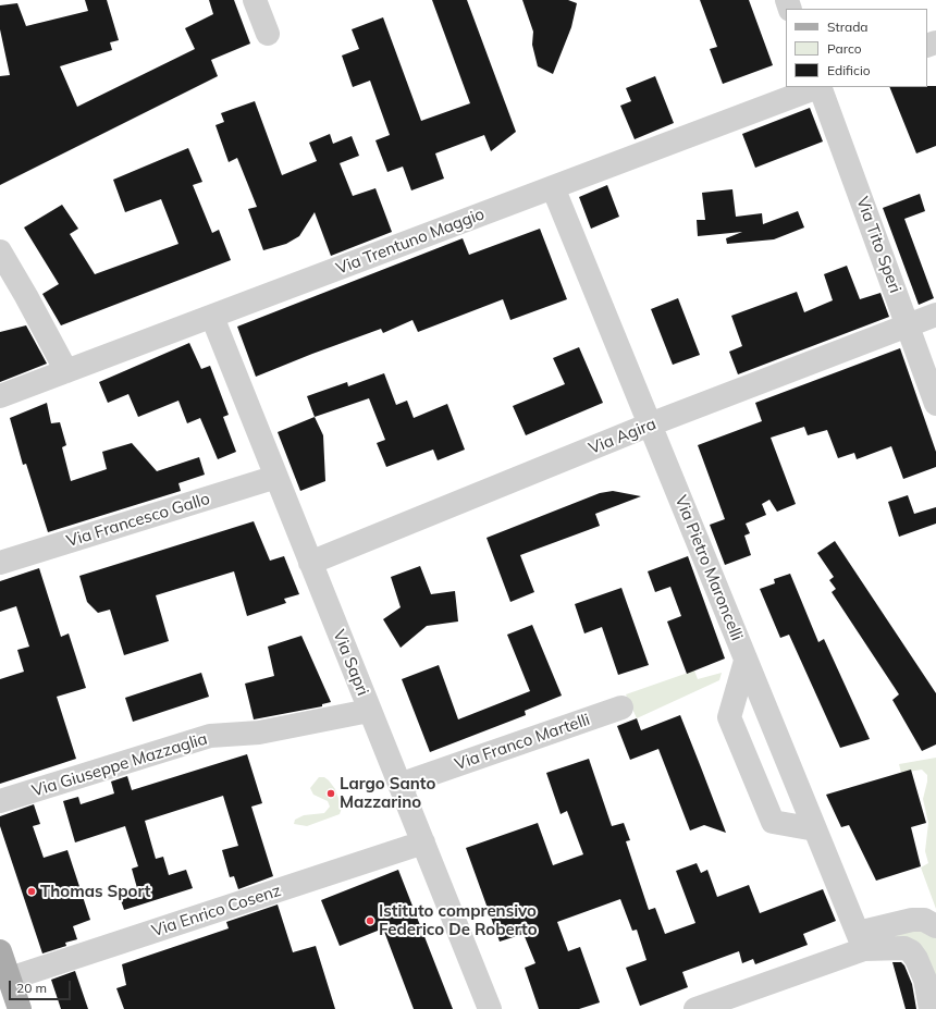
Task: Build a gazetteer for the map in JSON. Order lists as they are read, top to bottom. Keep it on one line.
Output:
{"streets":{"street":["Via Trentuno Maggio","Via Tito Speri","Via Agira","Via Francesco Gallo","Via Pietro Maroncelli","Via Sapri","Via Franco Martelli","Via Giuseppe Mazzaglia","Via Enrico Cosenz"]},"crossings":[["Via Trentuno Maggio","Via Pietro Maroncelli"],["Via Trentuno Maggio","Via Sapri"],["Via Tito Speri","Via Agira"],["Via Agira","Via Pietro Maroncelli"],["Via Agira","Via Sapri"],["Via Francesco Gallo","Via Sapri"],["Via Sapri","Via Franco Martelli"],["Via Sapri","Via Giuseppe Mazzaglia"],["Via Sapri","Via Enrico Cosenz"]],"places":["Largo Santo Mazzarino","Thomas Sport","Istituto comprensivo Federico De Roberto"],"legend":["Strada","Parco","Edificio"],"scale_bar":"20 m"}
